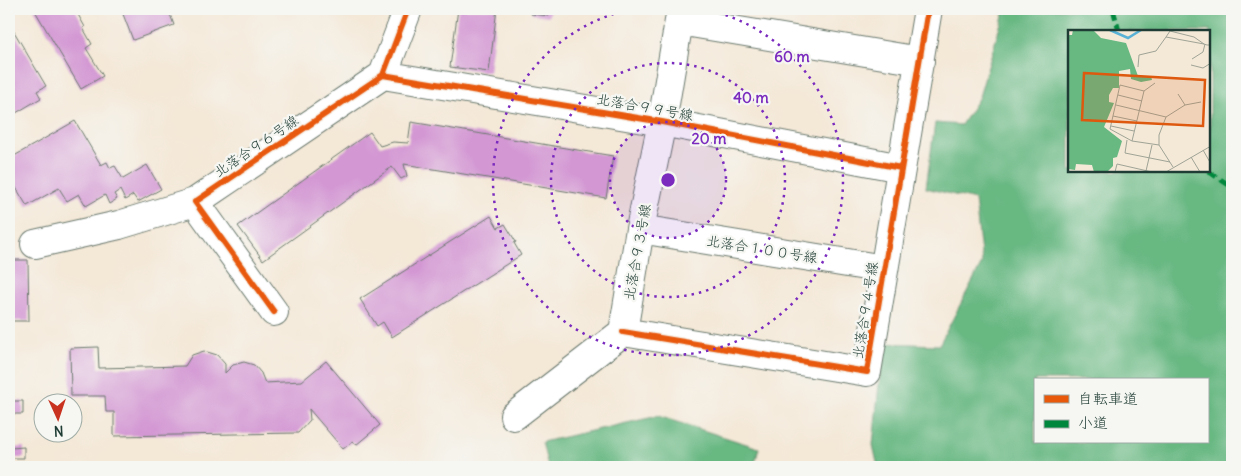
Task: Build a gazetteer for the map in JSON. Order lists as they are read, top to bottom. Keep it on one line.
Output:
{"streets":{"street":["北落合９９号線","北落合９６号線","北落合１００号線","北落合９３号線","北落合９４号線"]},"crossings":[["北落合９９号線","北落合９６号線"],["北落合９９号線","北落合９３号線"],["北落合９９号線","北落合９４号線"],["北落合１００号線","北落合９３号線"],["北落合１００号線","北落合９４号線"],["北落合９３号線","北落合９４号線"]],"legend":["自転車道","小道"],"north":"bottom","rings":["60 m","40 m","20 m"]}
